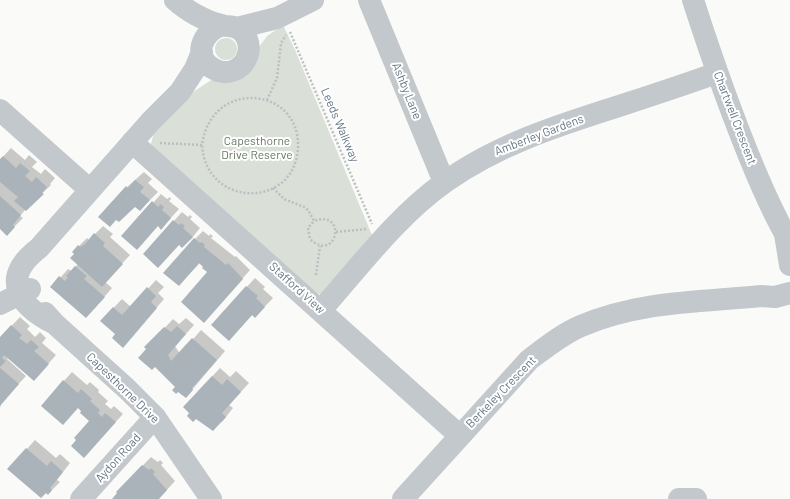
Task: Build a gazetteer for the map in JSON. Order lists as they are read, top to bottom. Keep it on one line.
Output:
{"streets":{"street":["Ashby Lane","Chartwell Crescent","Amberley Gardens","Stafford View","Capesthorne Drive","Berkeley Crescent","Aydon Road"],"path":["Leeds Walkway"]},"crossings":[["Ashby Lane","Amberley Gardens"],["Chartwell Crescent","Amberley Gardens"],["Amberley Gardens","Stafford View"],["Stafford View","Capesthorne Drive"],["Stafford View","Berkeley Crescent"],["Capesthorne Drive","Aydon Road"]],"parks":["Capesthorne Drive Reserve"]}
